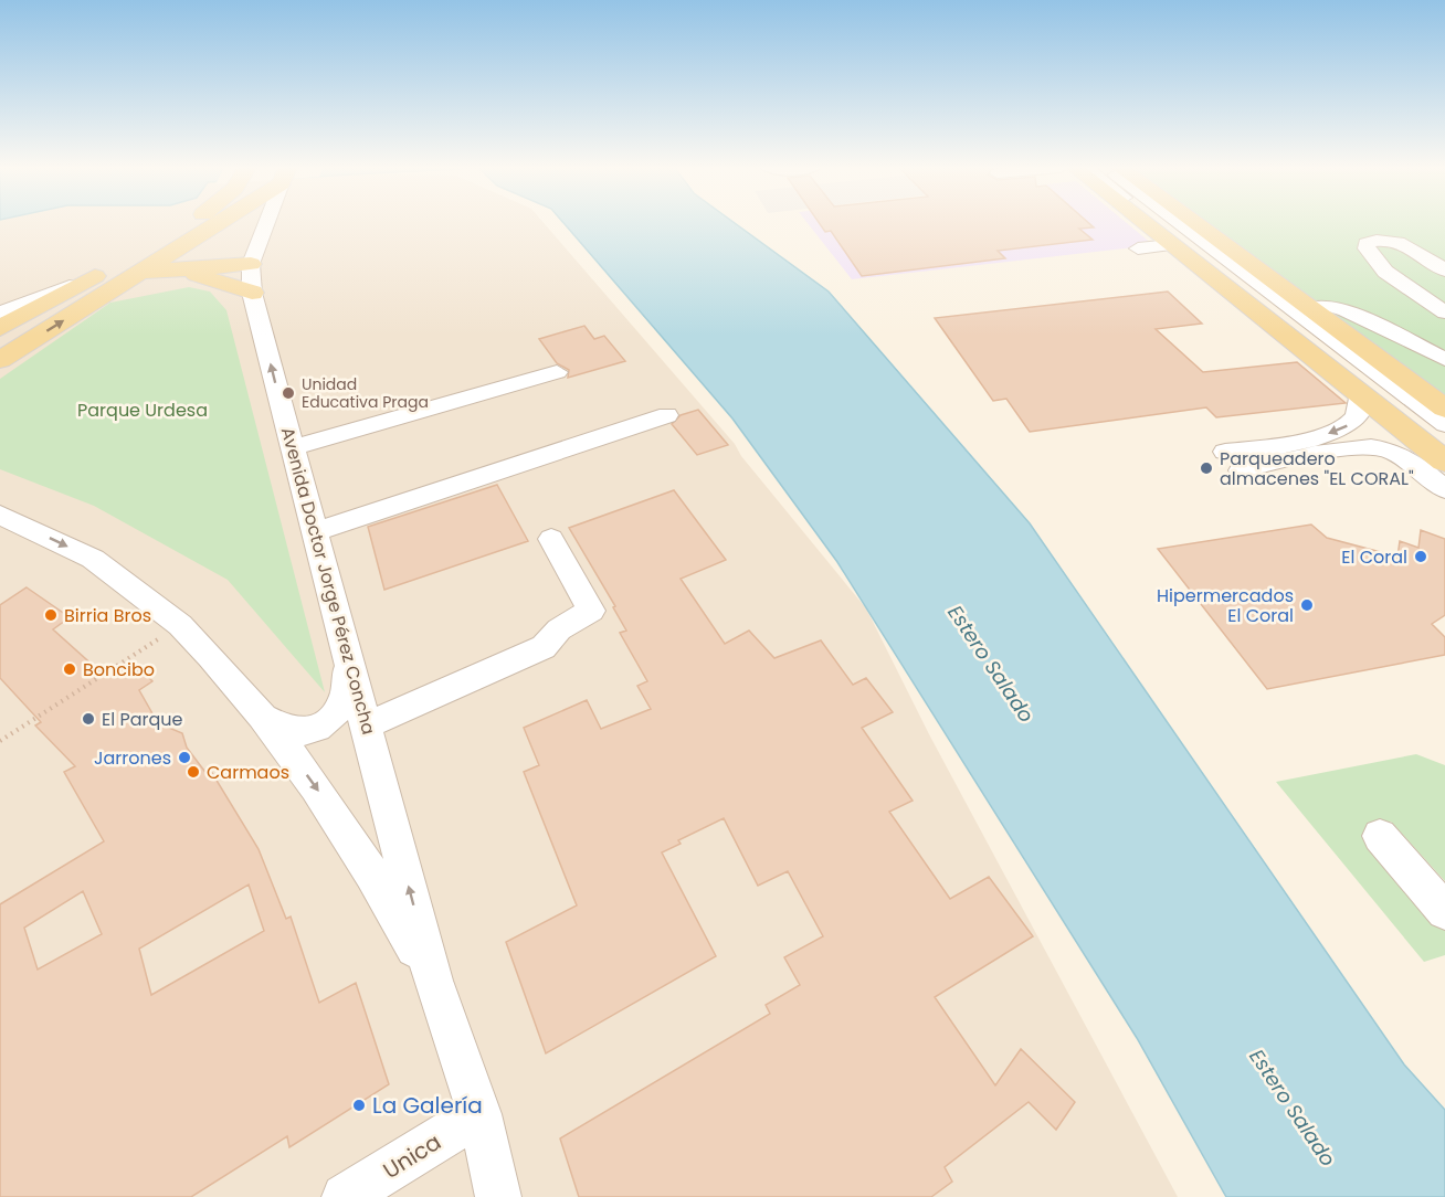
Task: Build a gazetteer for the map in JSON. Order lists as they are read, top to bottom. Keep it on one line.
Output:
{"streets":{"street":["Avenida Doctor Jorge Pérez Concha","Unica"]},"crossings":[["Avenida Doctor Jorge Pérez Concha","Unica"]],"water":["Estero Salado"],"parks":["Parque Urdesa"],"places":["Unidad Educativa Praga","Parqueadero almacenes \"EL CORAL\"","El Coral","Hipermercados El Coral","Birria Bros","Boncibo","El Parque","Jarrones","Carmaos","La Galería"]}
